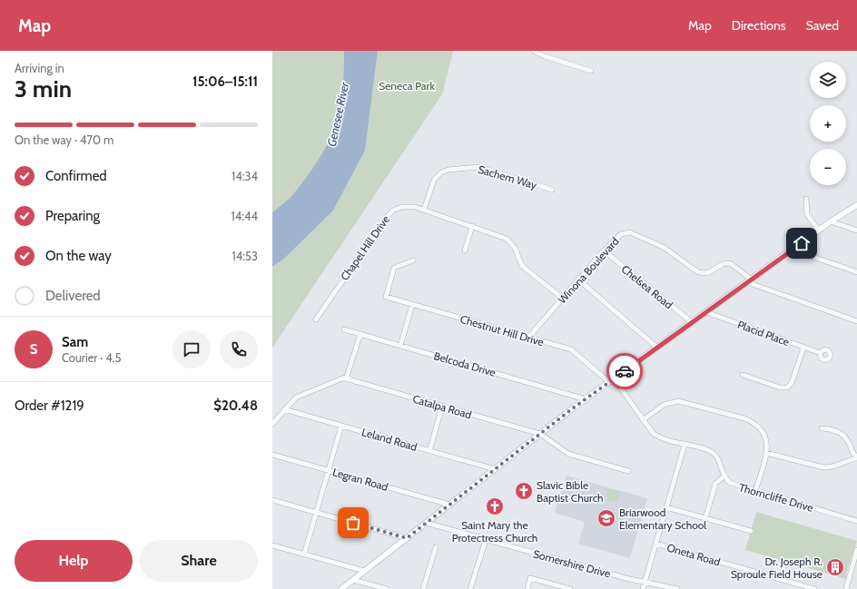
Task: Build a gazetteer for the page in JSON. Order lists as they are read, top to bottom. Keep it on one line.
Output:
{"streets":{"street":["Sachem Way","Chapel Hill Drive","Winona Boulevard","Chelsea Road","Chestnut Hill Drive","Placid Place","Belcoda Drive","Catalpa Road","Leland Road","Legran Road","Thorncliffe Drive","Oneta Road","Somershire Drive"]},"crossings":[["Sachem Way","Chapel Hill Drive"],["Chapel Hill Drive","Winona Boulevard"],["Winona Boulevard","Chelsea Road"],["Winona Boulevard","Chestnut Hill Drive"]],"water":["Genesee River"],"parks":["Seneca Park"],"places":{"church":["Slavic Bible Baptist Church","Saint Mary the Protectress Church"],"school or university":["Briarwood Elementary School"],"building":["Dr. Joseph R. Sproule Field House"]},"page":{"header":"Map","nav":["Map","Directions","Saved"],"heading":["3 min","Arriving in","15:06–15:11"],"panel":["Sam","Courier · 4.5","Order #1219","$20.48"],"map_buttons":["+","−"],"bar":"On the way · 470 m","list":[["Confirmed","14:34"],["Preparing","14:44"],["On the way","14:53"],"Delivered"],"round":"S","buttons":["Help","Share"]}}
